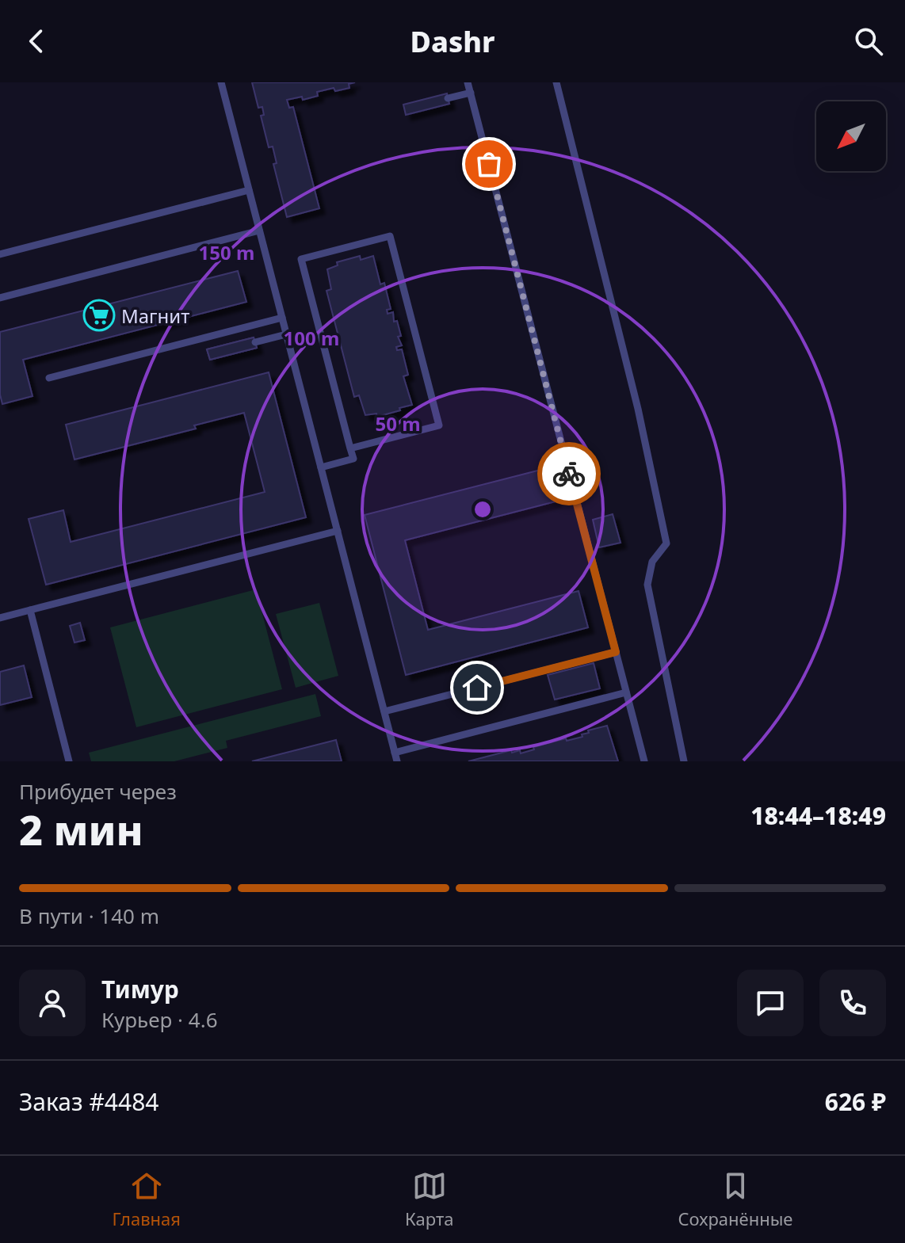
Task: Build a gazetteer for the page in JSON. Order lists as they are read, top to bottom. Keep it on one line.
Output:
{"places":{"supermarket":["Магнит"]},"north":"bottom left","page":{"header":"Dashr","heading":["2 мин","Прибудет через","18:44–18:49"],"panel":["Тимур","Курьер · 4.6","Заказ #4484","626 ₽"],"bar":"В пути · 140 m","tabs":["Главная","Карта","Сохранённые"]},"rings":["150 m","100 m","50 m"]}
